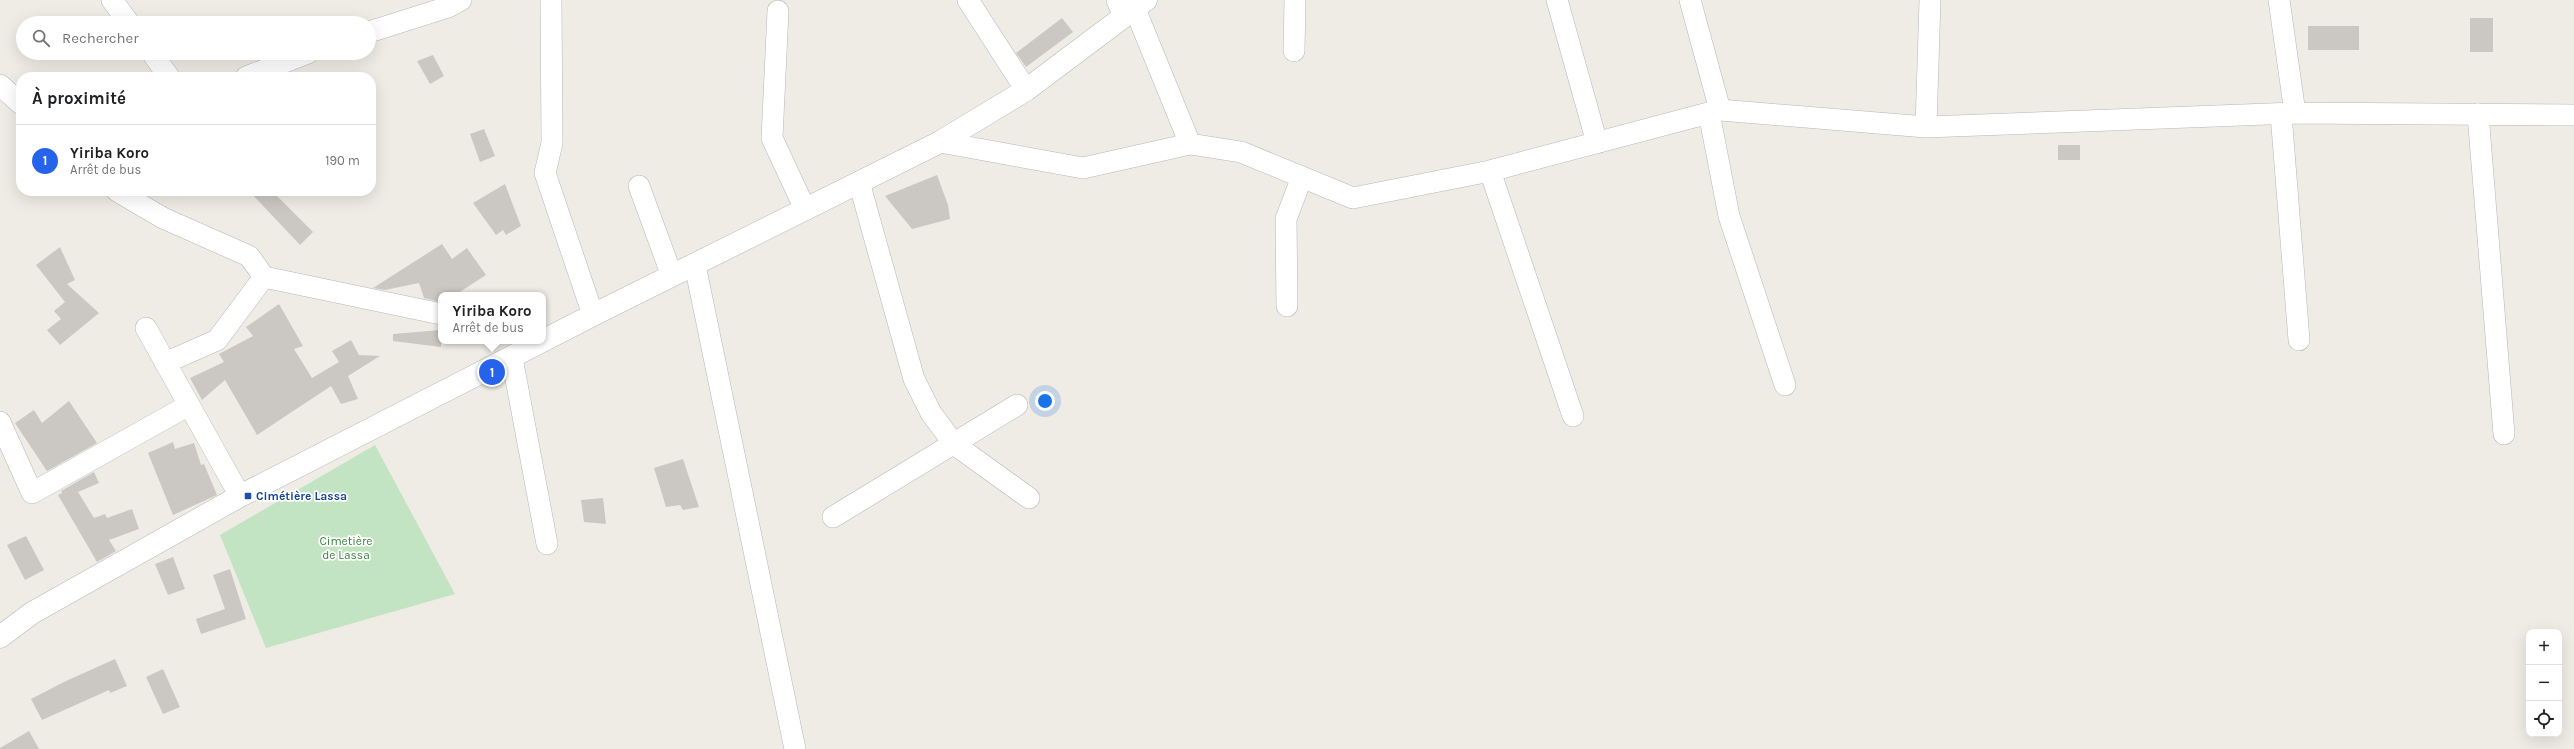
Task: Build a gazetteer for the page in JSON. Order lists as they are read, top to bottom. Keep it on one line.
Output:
{"parks":["Cimetière de Lassa"],"places":{"transit":["Cimétière Lassa"]},"page":{"search":"Rechercher","heading":"À proximité","list":[{"mark":"1","name":"Yiriba Koro","note":"Arrêt de bus","value":"190 m"}],"popup":["Yiriba Koro","Arrêt de bus"],"pins":"1","map_buttons":["+","−"]}}
